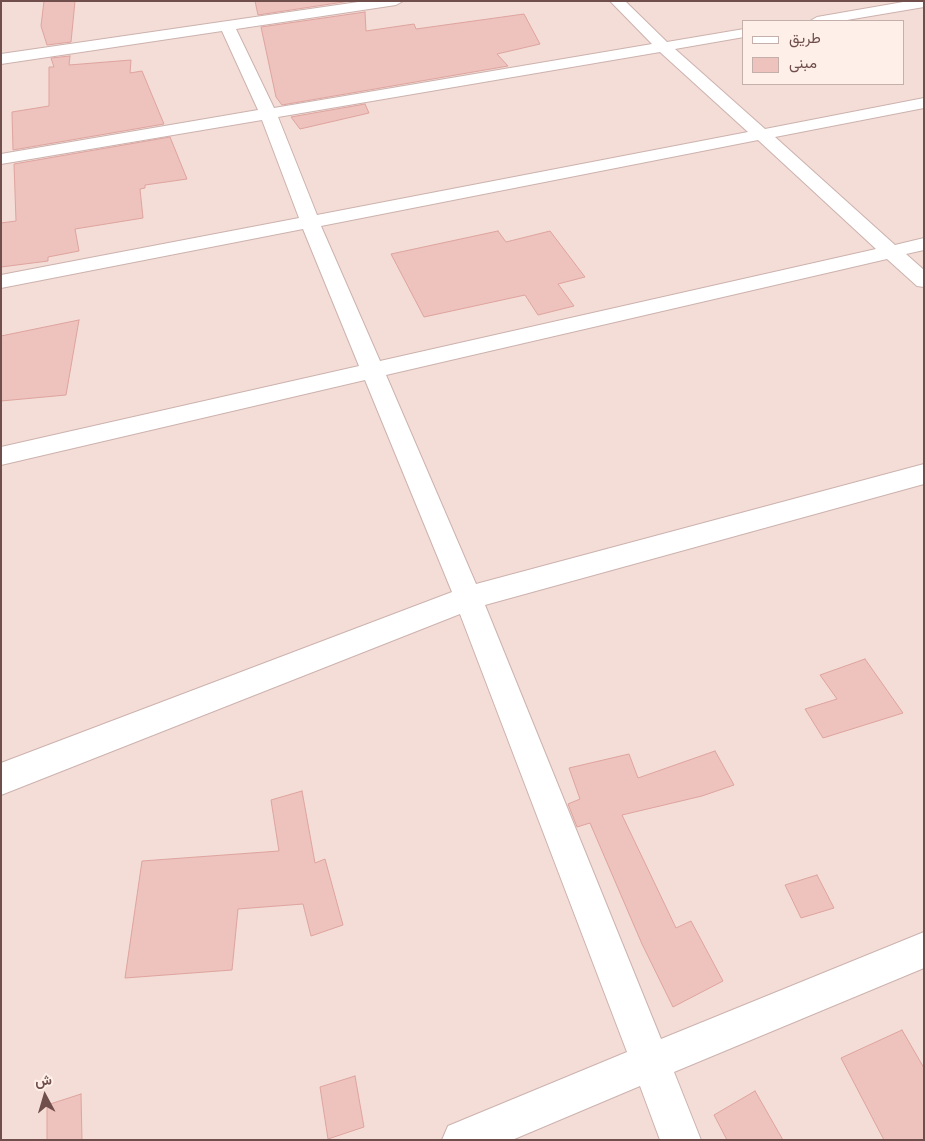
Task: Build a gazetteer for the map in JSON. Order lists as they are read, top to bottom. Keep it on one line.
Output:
{"legend":["طريق","مبنى"],"north":"top"}
